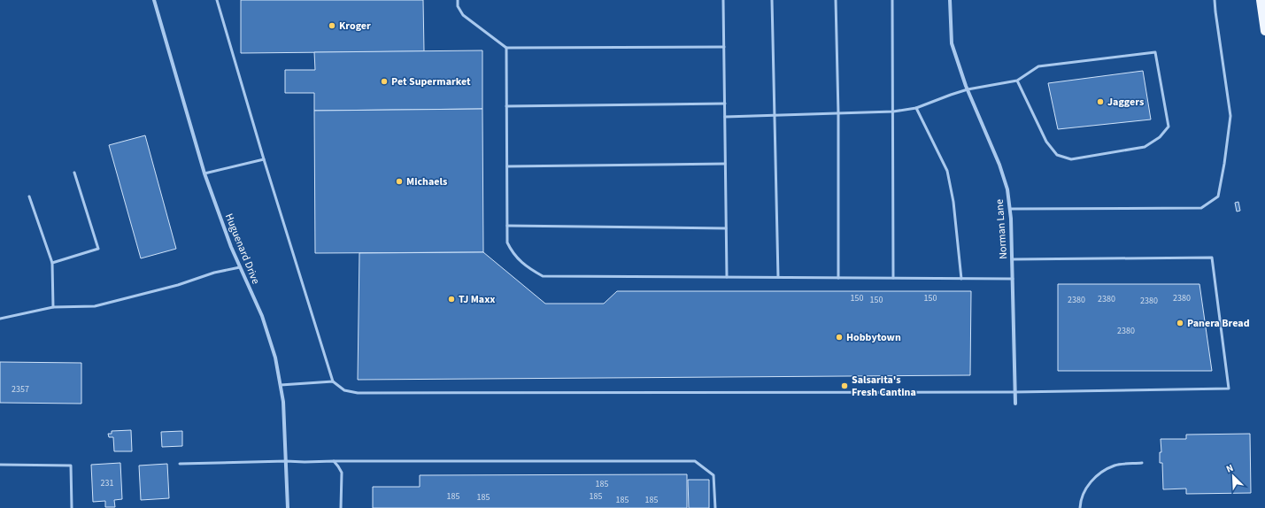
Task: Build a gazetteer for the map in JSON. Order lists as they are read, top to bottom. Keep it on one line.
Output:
{"streets":{"street":["Norman Lane","Huguenard Drive"]},"places":["Kroger","Pet Supermarket","Jaggers","Michaels","TJ Maxx","Panera Bread","Hobbytown","Salsarita's Fresh Cantina"],"house_numbers":["150","150","2380","2380","150","2380","2380","2380","2357","231","185","185","185","185","185","185"],"north":"top left"}
